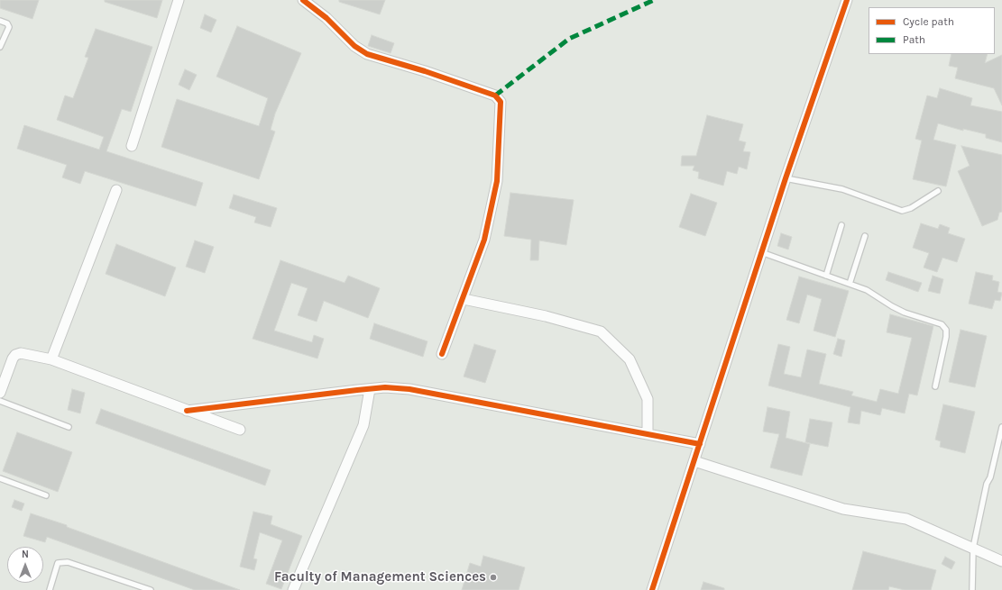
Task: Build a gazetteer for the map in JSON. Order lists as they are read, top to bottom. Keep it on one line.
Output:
{"places":["Faculty of Management Sciences"],"legend":["Cycle path","Path"],"north":"top"}
